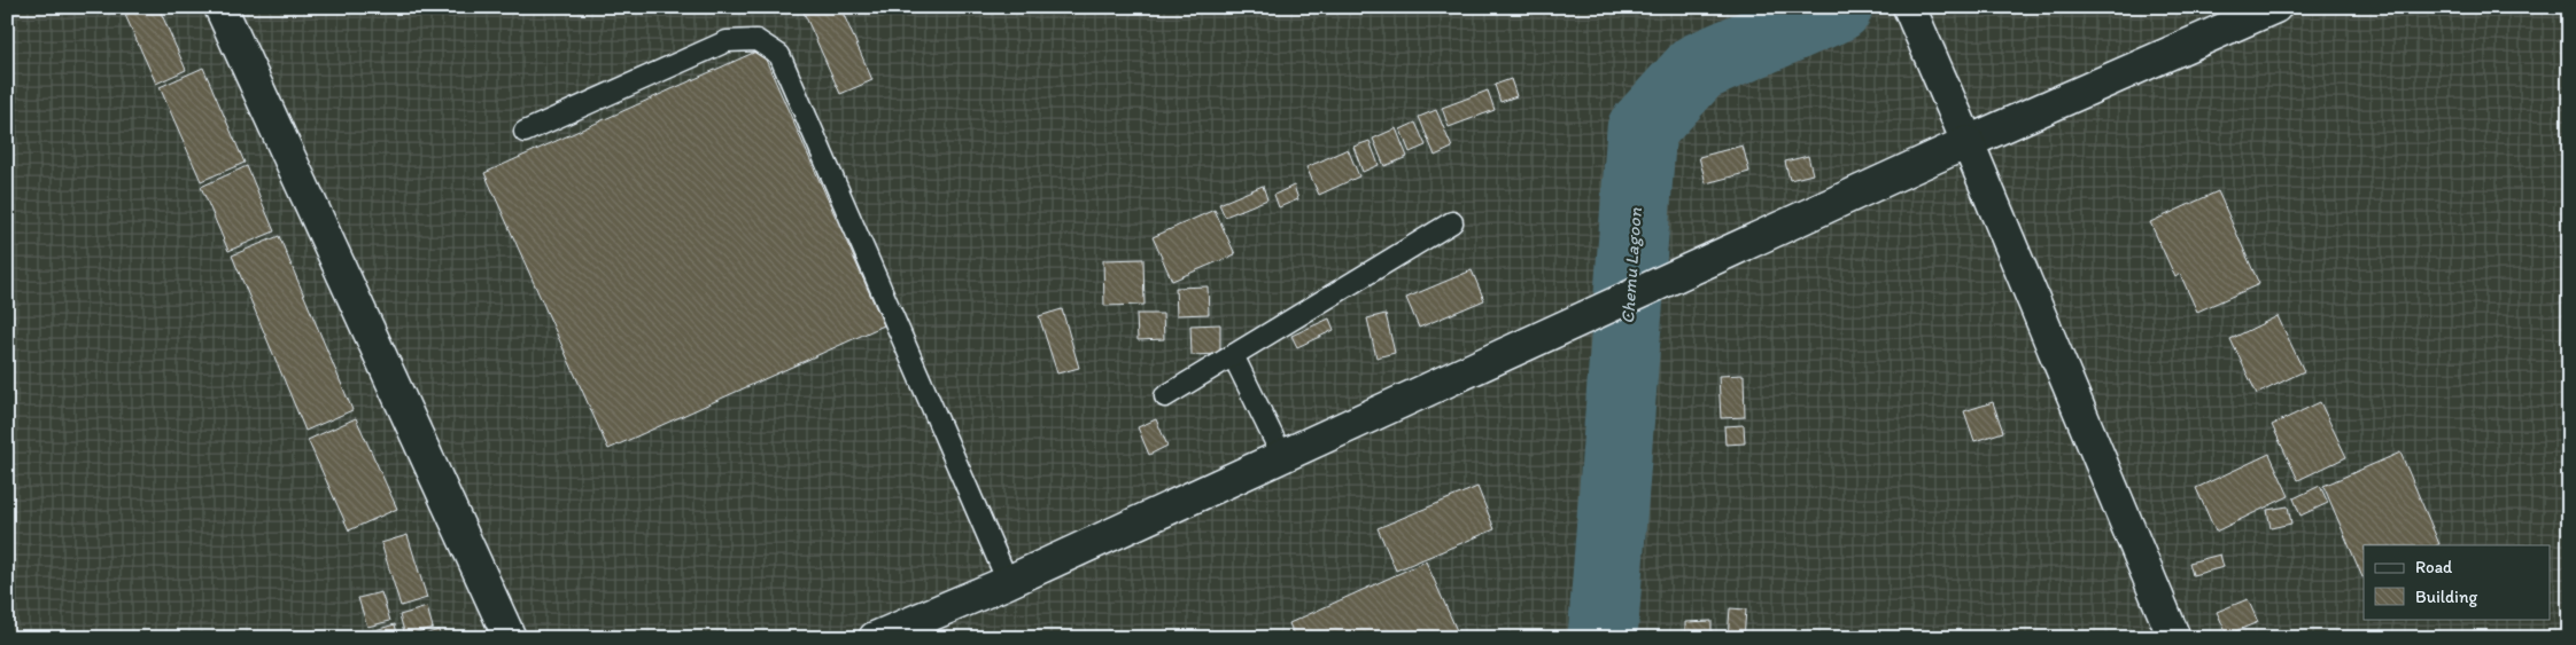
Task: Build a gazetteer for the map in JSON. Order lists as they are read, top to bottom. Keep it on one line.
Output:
{"water":["Chemu Lagoon"],"legend":["Road","Building"]}
